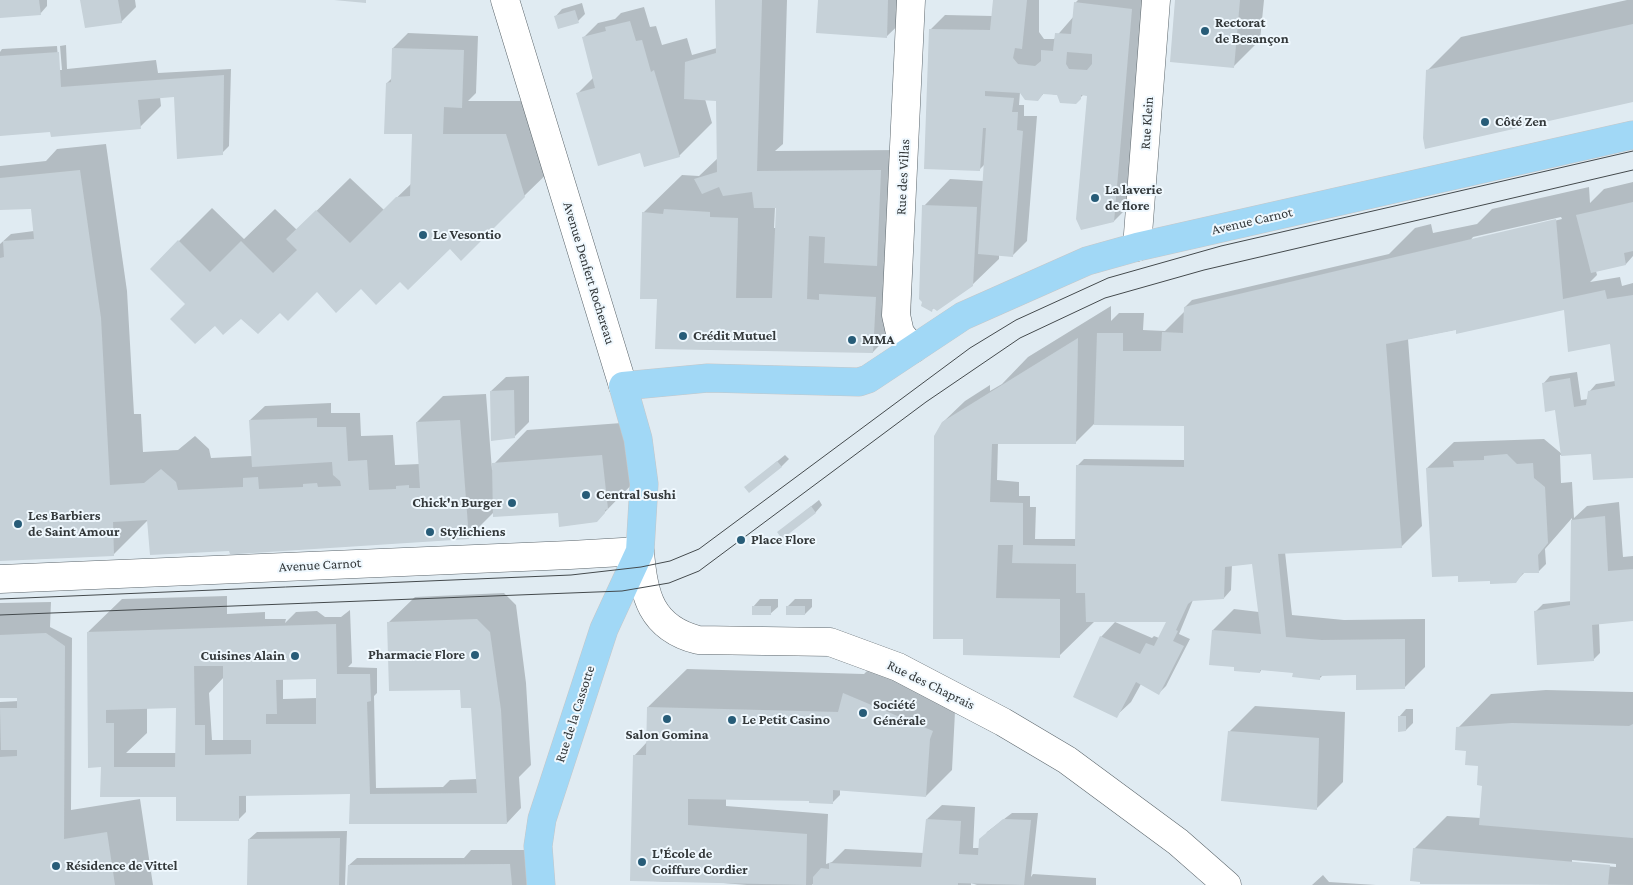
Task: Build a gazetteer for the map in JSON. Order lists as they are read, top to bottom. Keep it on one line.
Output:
{"streets":{"main road":["Avenue Carnot","Avenue Denfert Rochereau","Rue de la Cassotte"],"street":["Rue Klein","Rue des Villas","Rue des Chaprais"]},"crossings":[["Rue Klein","Avenue Carnot"],["Rue des Villas","Avenue Carnot"],["Avenue Carnot","Avenue Denfert Rochereau"],["Avenue Carnot","Rue des Chaprais"],["Avenue Carnot","Rue de la Cassotte"],["Avenue Denfert Rochereau","Rue des Chaprais"],["Avenue Denfert Rochereau","Rue de la Cassotte"],["Rue des Chaprais","Rue de la Cassotte"]],"places":["Rectorat de Besançon","Côté Zen","La laverie de flore","Le Vesontio","Crédit Mutuel","MMA","Central Sushi","Chick'n Burger","Les Barbiers de Saint Amour","Stylichiens","Place Flore","Pharmacie Flore","Cuisines Alain","Société Générale","Salon Gomina","Le Petit Casino","L'École de Coiffure Cordier","Résidence de Vittel"]}
